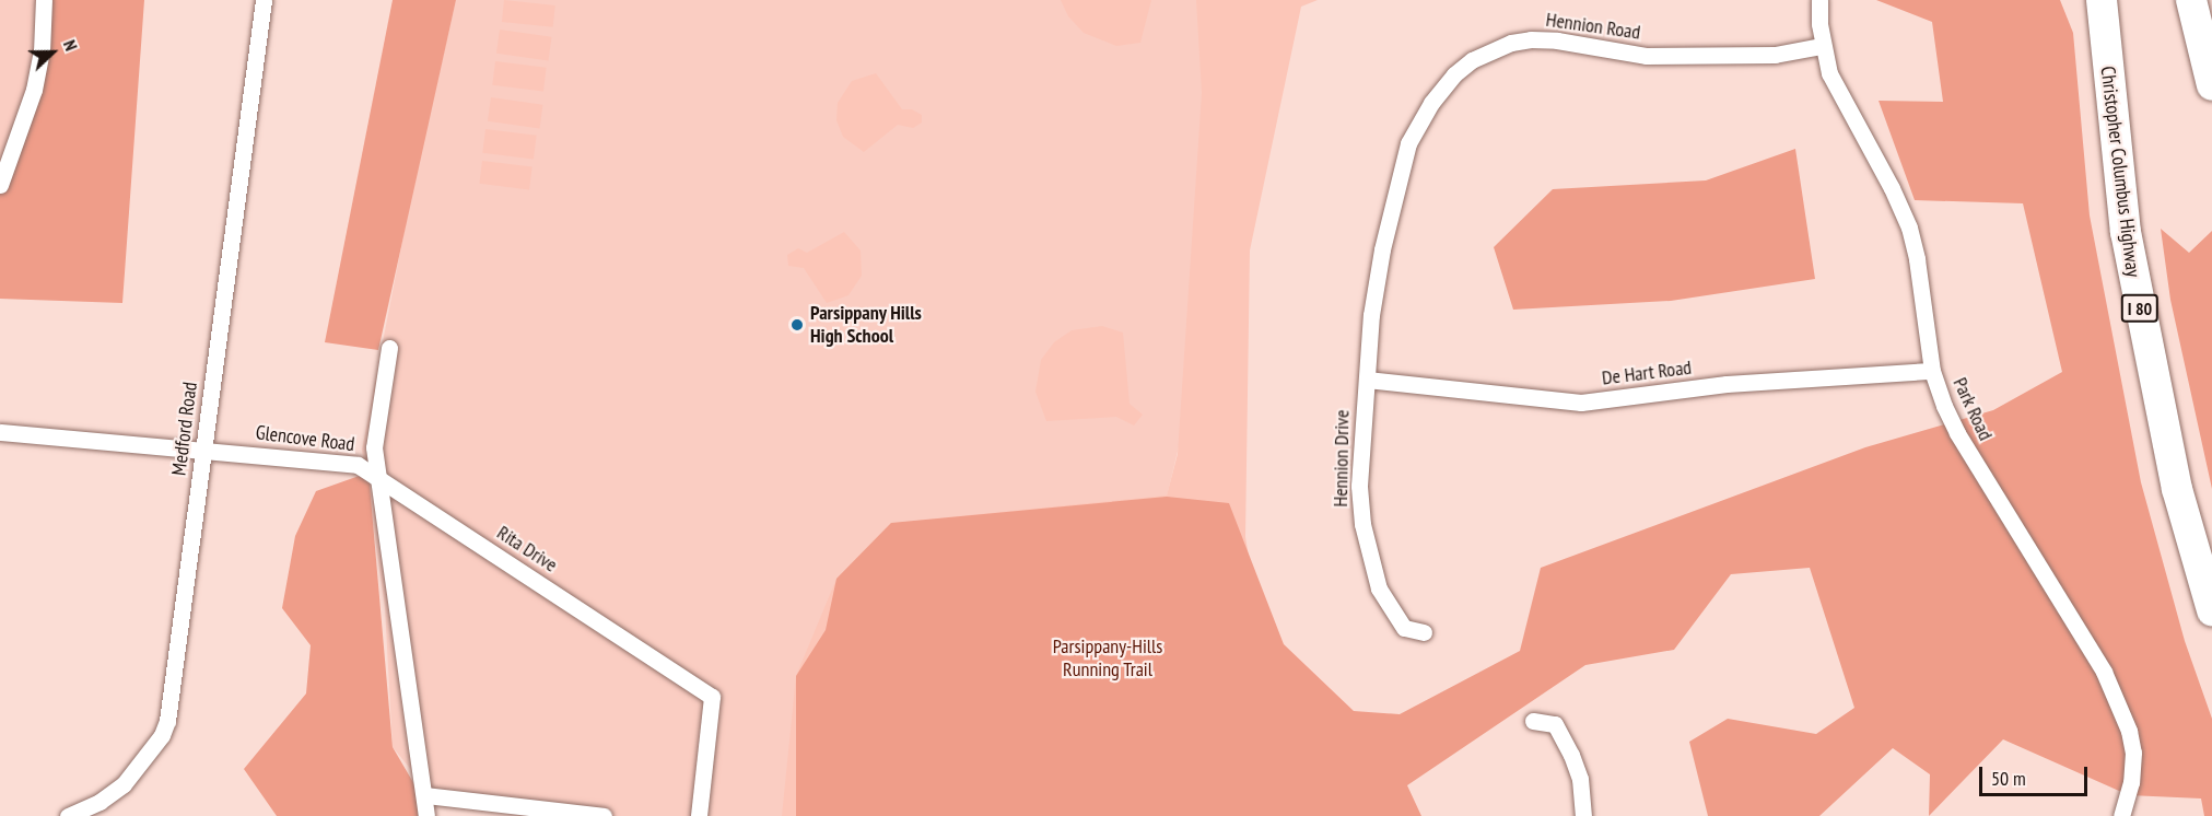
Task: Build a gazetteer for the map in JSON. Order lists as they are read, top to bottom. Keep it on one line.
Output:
{"streets":{"highway":["Christopher Columbus Highway","I 80"],"street":["Hennion Road","De Hart Road","Park Road","Medford Road","Glencove Road","Hennion Drive","Rita Drive"]},"crossings":[["Hennion Road","De Hart Road"],["Hennion Road","Park Road"],["Hennion Road","Hennion Drive"],["De Hart Road","Park Road"],["De Hart Road","Hennion Drive"],["Medford Road","Glencove Road"],["Glencove Road","Rita Drive"]],"parks":["Parsippany-Hills Running Trail"],"places":["Parsippany Hills High School"],"scale_bar":"50 m","north":"right"}
